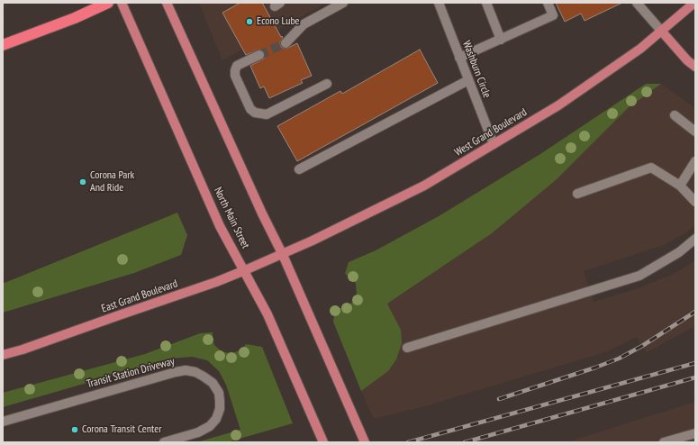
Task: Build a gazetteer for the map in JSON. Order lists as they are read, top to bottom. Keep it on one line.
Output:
{"streets":{"main road":["West Grand Boulevard","North Main Street","East Grand Boulevard"],"street":["Washburn Circle","Transit Station Driveway"]},"crossings":[["Washburn Circle","West Grand Boulevard"],["West Grand Boulevard","East Grand Boulevard"],["North Main Street","East Grand Boulevard"]],"places":["Econo Lube","Corona Park And Ride","Corona Transit Center"]}
